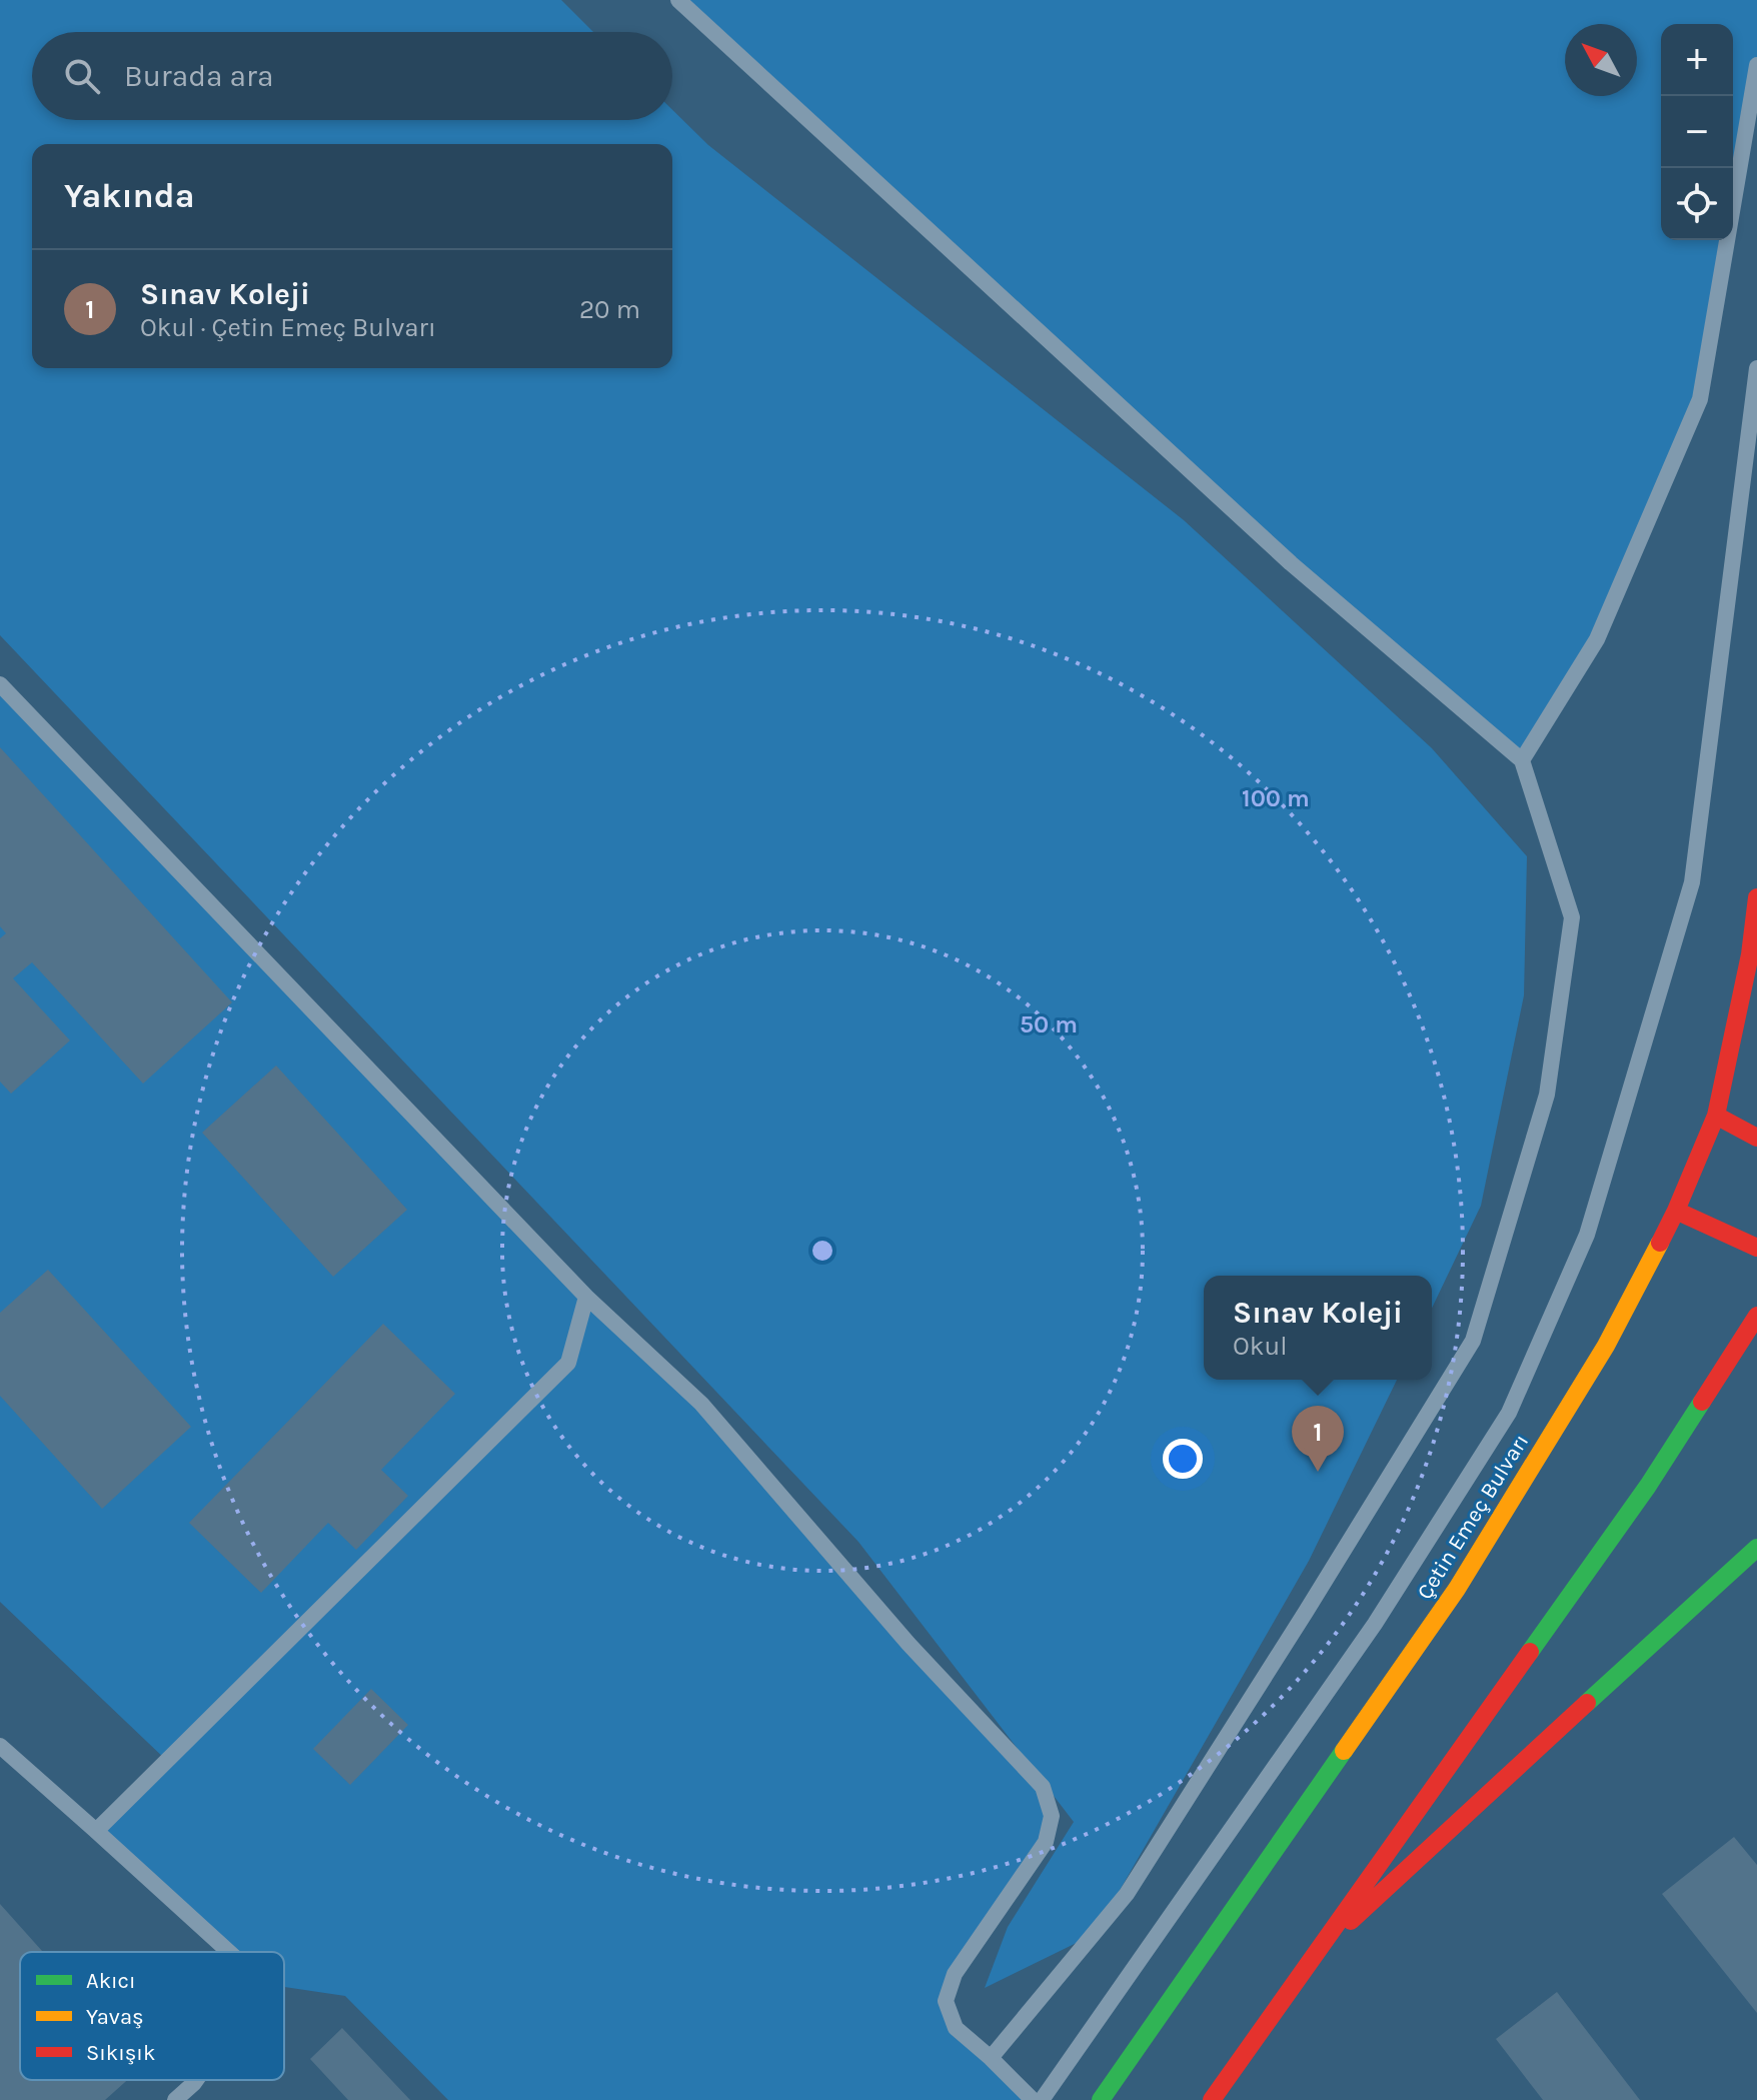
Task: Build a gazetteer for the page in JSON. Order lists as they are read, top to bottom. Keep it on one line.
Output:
{"streets":{"main road":["Çetin Emeç Bulvarı"]},"legend":["Akıcı","Yavaş","Sıkışık"],"north":"top left","page":{"map_buttons":["+","−"],"search":"Burada ara","heading":"Yakında","list":[{"mark":"1","name":"Sınav Koleji","note":"Okul · Çetin Emeç Bulvarı","value":"20 m"}],"popup":["Sınav Koleji","Okul"],"pins":"1"},"rings":["100 m","50 m"]}
